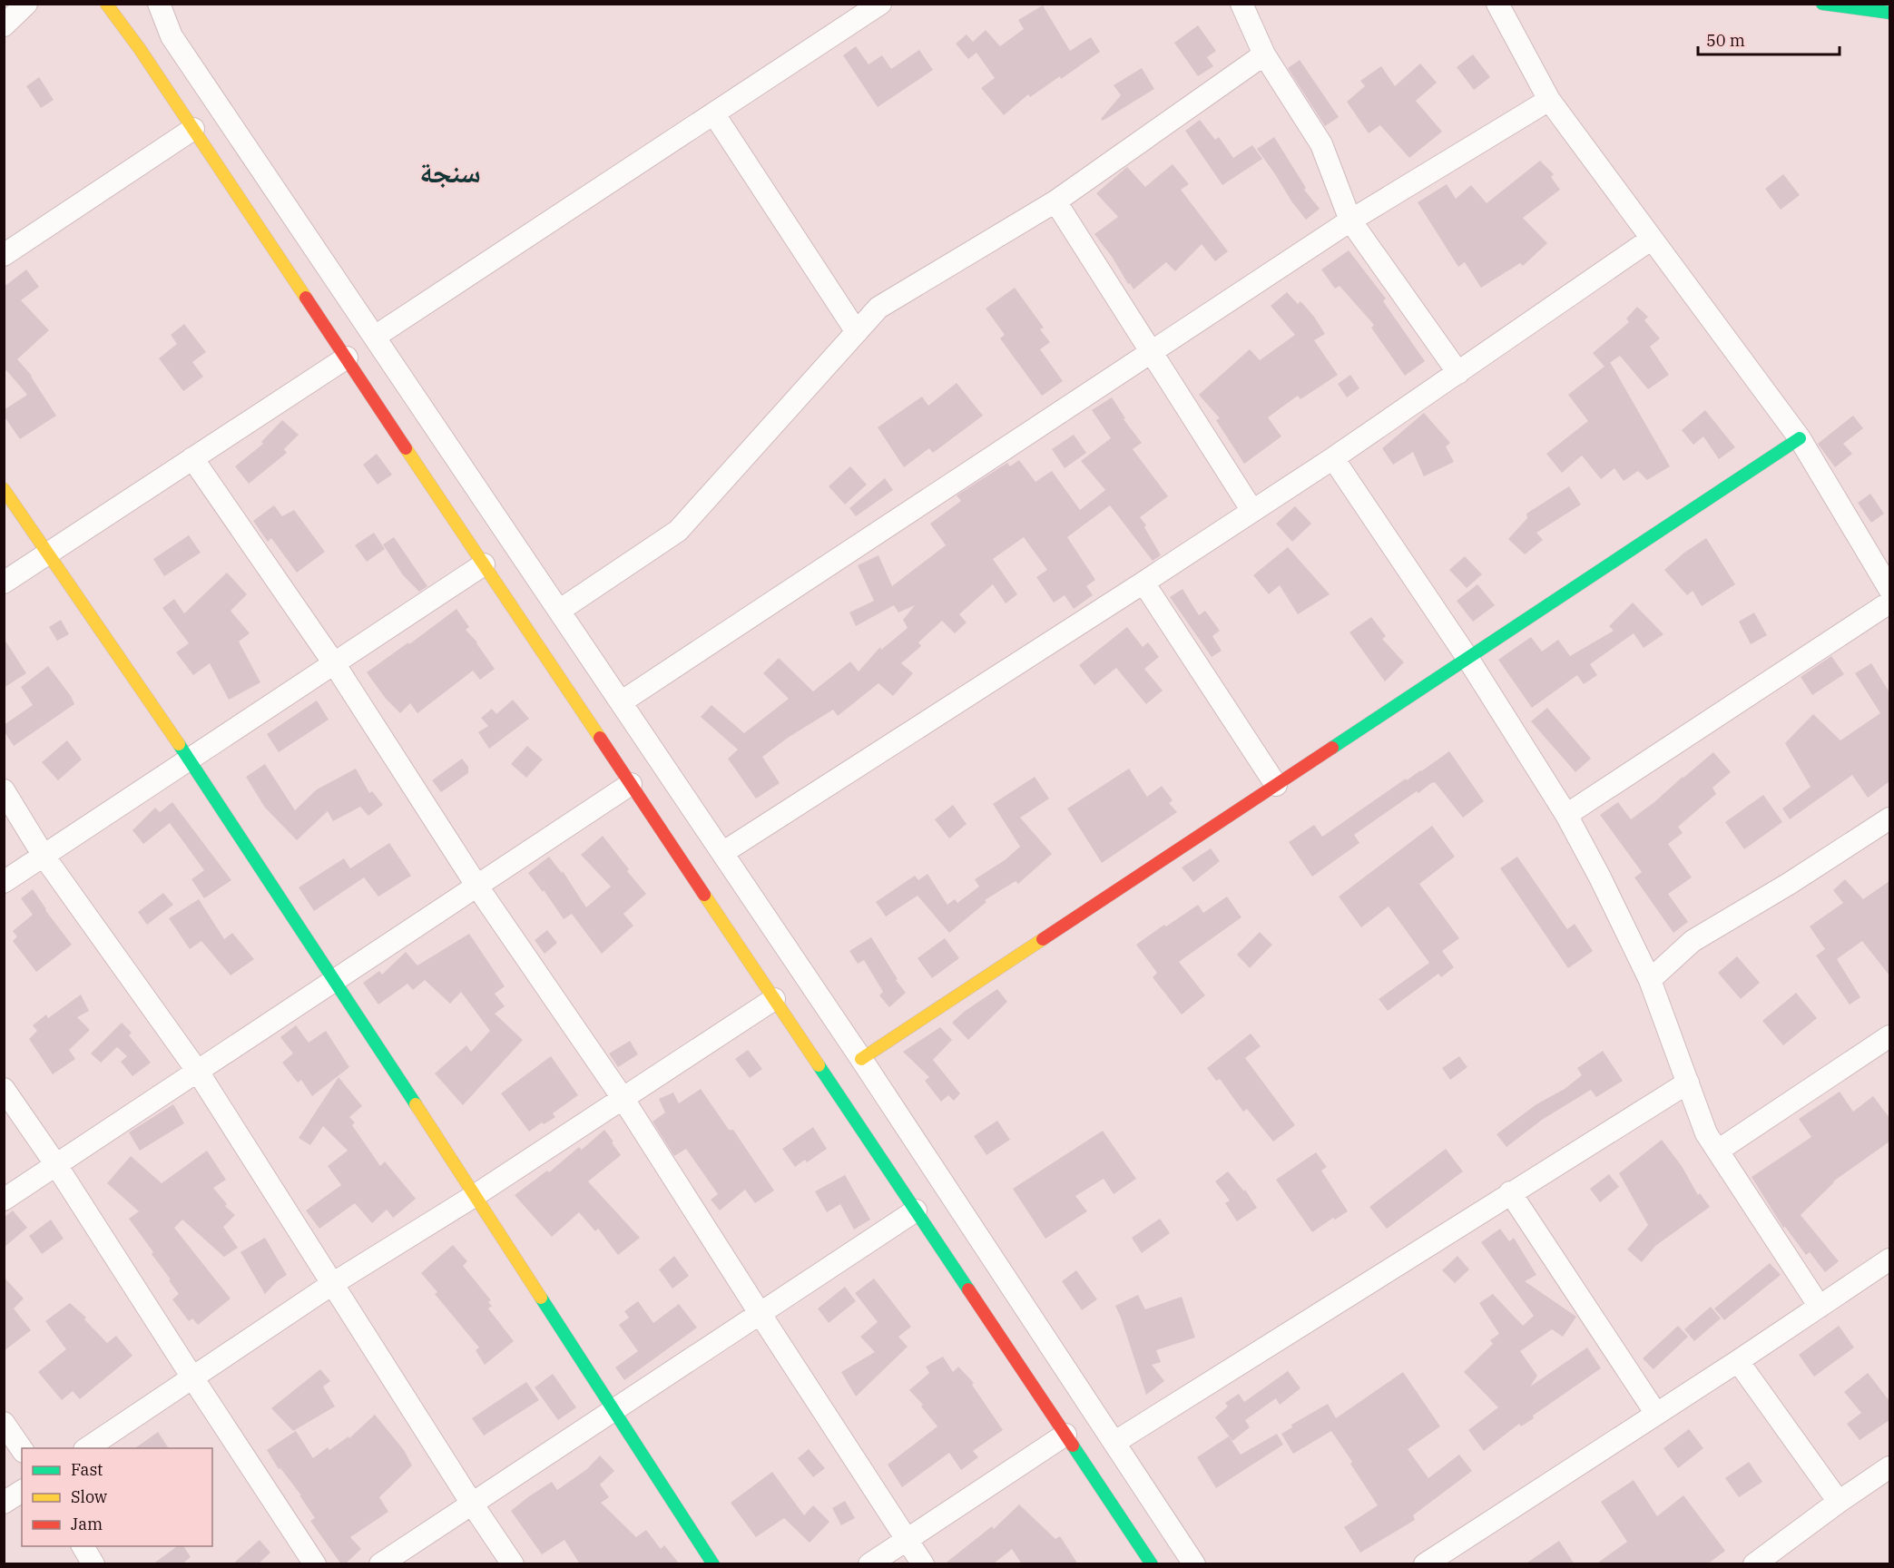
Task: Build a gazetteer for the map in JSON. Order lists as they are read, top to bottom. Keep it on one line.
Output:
{"districts":["سنجة"],"legend":["Fast","Slow","Jam"],"scale_bar":"50 m"}
